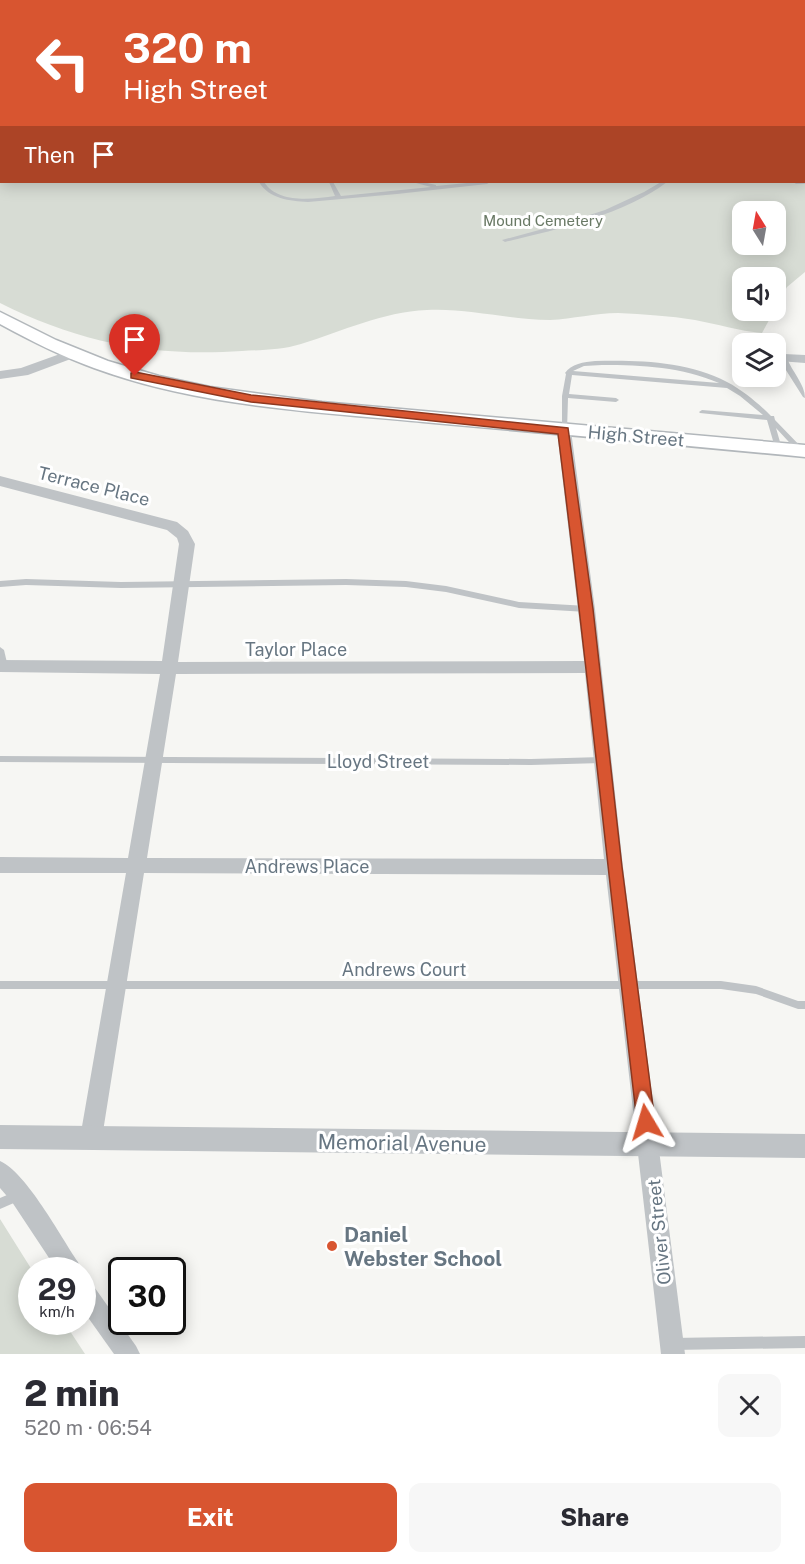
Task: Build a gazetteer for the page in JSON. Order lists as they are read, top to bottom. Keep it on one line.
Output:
{"streets":{"main road":["High Street"],"street":["Terrace Place","Taylor Place","Andrews Place","Memorial Avenue","Oliver Street"],"lane":["Lloyd Street","Andrews Court"]},"crossings":[["High Street","Oliver Street"],["Taylor Place","Oliver Street"],["Lloyd Street","Oliver Street"],["Andrews Place","Oliver Street"],["Andrews Court","Oliver Street"],["Memorial Avenue","Oliver Street"]],"parks":["Mound Cemetery"],"places":["Daniel Webster School"],"north":"top","page":{"turn":["320 m","High Street"],"then":"Then","speed":"29 km/h","limit":"30","heading":["2 min","520 m · 06:54"],"buttons":["Exit","Share"]}}
